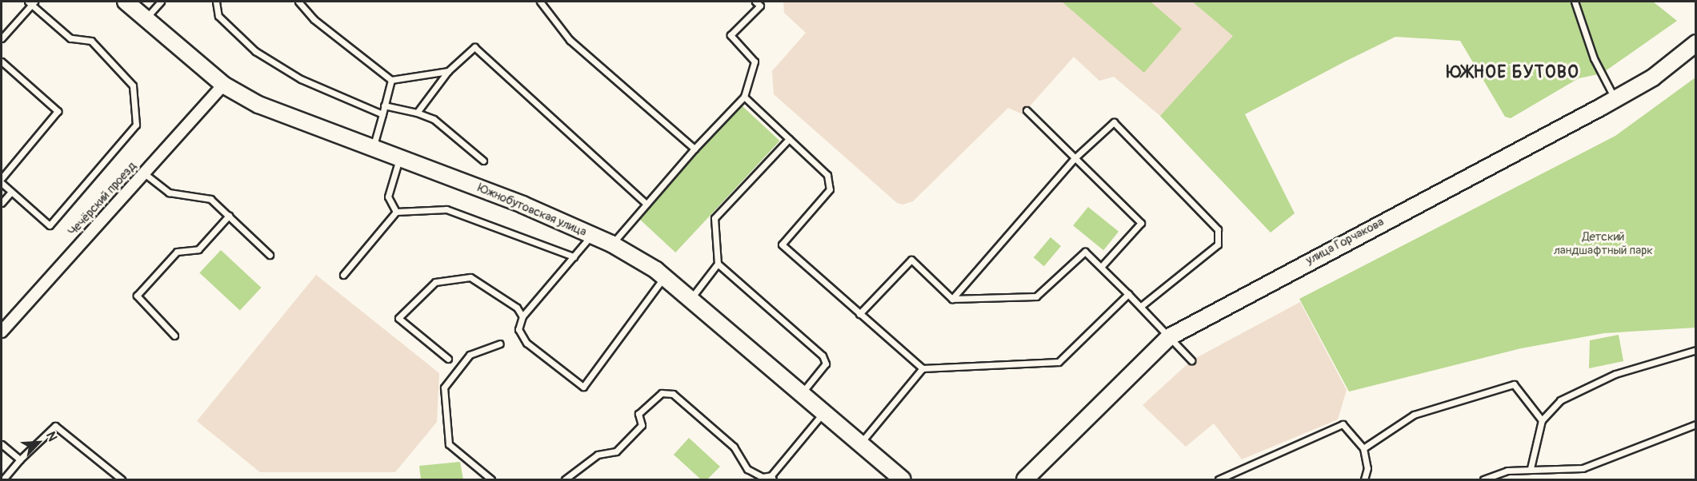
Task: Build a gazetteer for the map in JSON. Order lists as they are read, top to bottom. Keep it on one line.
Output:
{"streets":{"street":["Чечёрский проезд","Южнобутовская улица","улица Горчакова"]},"crossings":[["Чечёрский проезд","Южнобутовская улица"]],"districts":["ЮЖНОЕ БУТОВО"],"parks":["Детский ландшафтный парк"],"north":"top right"}
